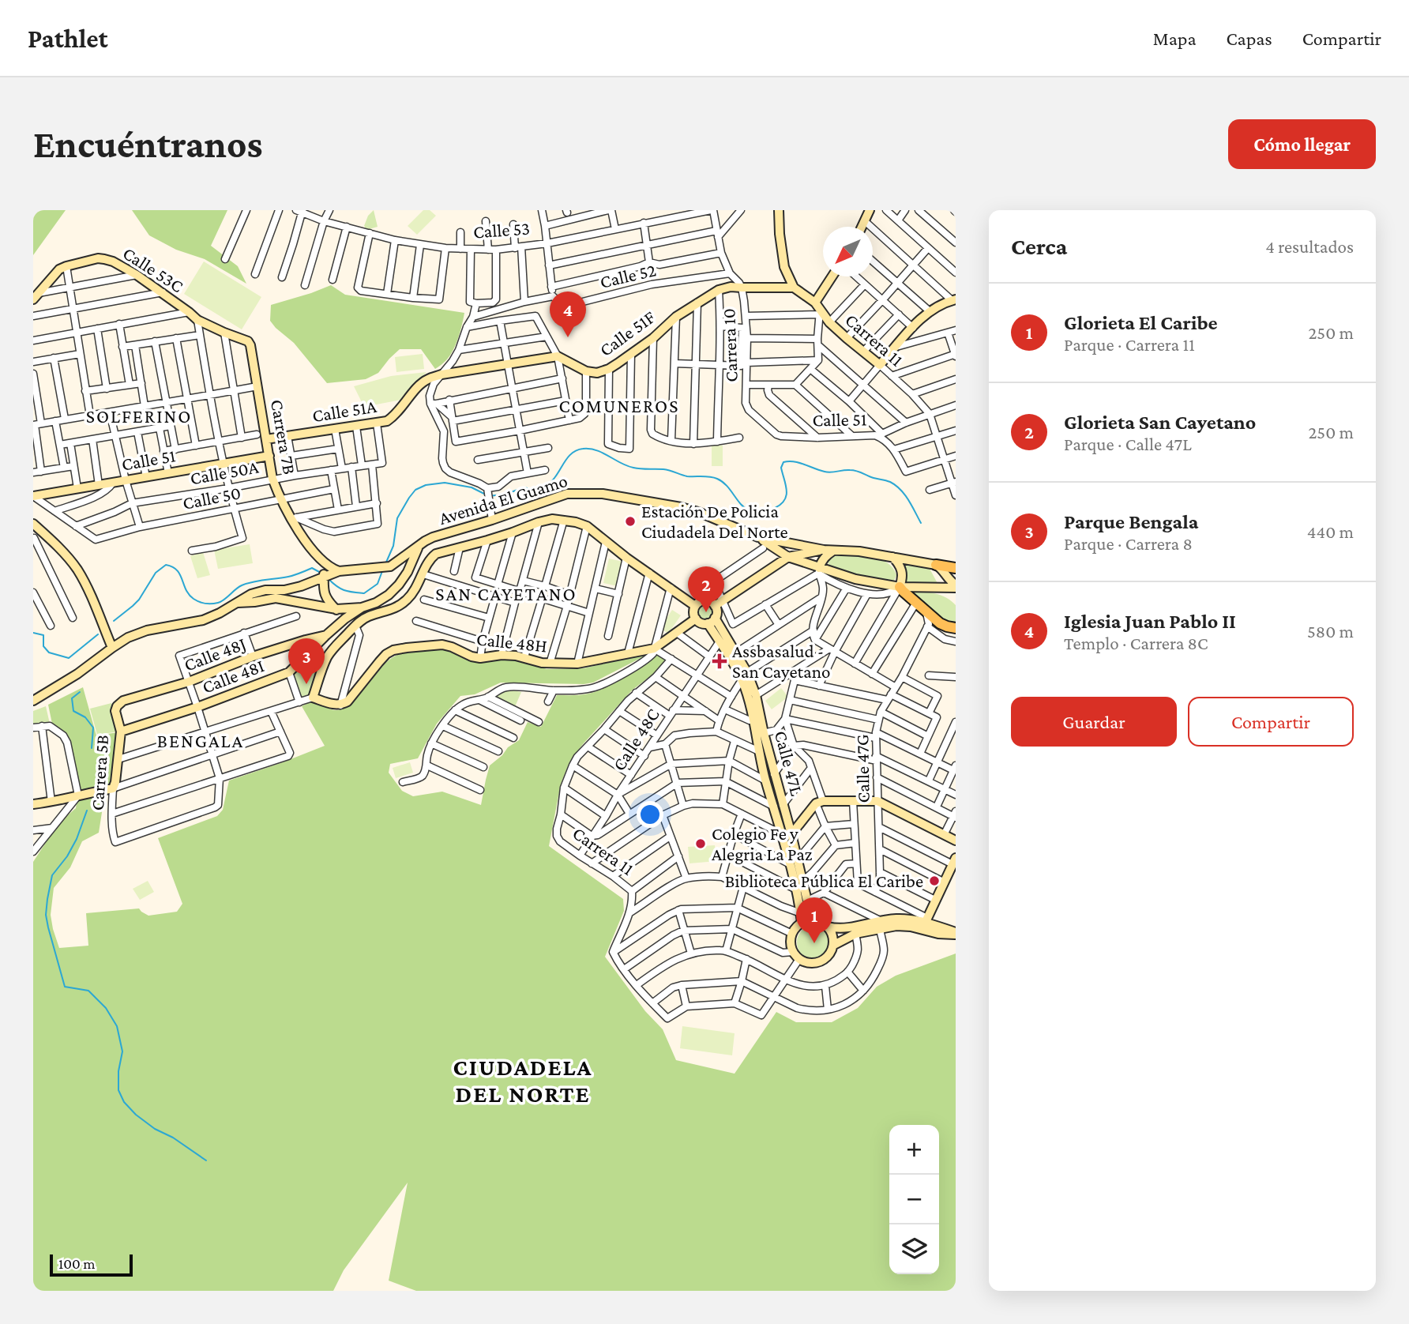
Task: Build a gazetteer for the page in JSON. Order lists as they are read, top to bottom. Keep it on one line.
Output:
{"streets":{"street":["Calle 53","Calle 53C","Calle 52","Calle 51F","Carrera 11","Carrera 10","Calle 51A","Calle 51","Carrera 7B","Calle 50A","Calle 50","Avenida El Guamo","Calle 48H","Calle 48J","Calle 48I","Calle 48C","Calle 47L","Calle 47G","Carrera 5B"]},"crossings":[["Calle 53","Carrera 10"],["Calle 52","Carrera 10"],["Calle 51F","Carrera 11"],["Calle 51F","Carrera 10"],["Carrera 11","Calle 51"],["Carrera 11","Calle 48C"],["Carrera 10","Calle 51"],["Calle 51A","Carrera 7B"],["Calle 51A","Calle 50A"],["Calle 51","Carrera 7B"],["Carrera 7B","Calle 50A"],["Carrera 7B","Calle 50"],["Carrera 7B","Avenida El Guamo"],["Calle 50A","Calle 50"],["Avenida El Guamo","Calle 48I"],["Calle 48H","Calle 47L"],["Calle 48J","Calle 48I"],["Calle 48J","Carrera 5B"],["Calle 48I","Carrera 5B"],["Calle 48C","Calle 47L"]],"districts":["COMUNEROS","SOLFERINO","SAN CAYETANO","BENGALA","CIUDADELA DEL NORTE"],"places":{"other":["Estación De Policia Ciudadela Del Norte","Colegio Fe y Alegria La Paz","Biblioteca Pública El Caribe"],"health":["Assbasalud - San Cayetano"]},"scale_bar":"100 m","north":"bottom left","page":{"header":"Pathlet","nav":["Mapa","Capas","Compartir"],"buttons":["Cómo llegar",["Guardar","Compartir"]],"title":"Encuéntranos","heading":["Cerca","4 resultados"],"list":[{"mark":"1","name":"Glorieta El Caribe","note":"Parque · Carrera 11","value":"250 m"},{"mark":"2","name":"Glorieta San Cayetano","note":"Parque · Calle 47L","value":"250 m"},{"mark":"3","name":"Parque Bengala","note":"Parque · Carrera 8","value":"440 m"},{"mark":"4","name":"Iglesia Juan Pablo II","note":"Templo · Carrera 8C","value":"580 m"}],"pins":["4","2","3","1"],"map_buttons":["+","−"],"scale":"100 m"}}
